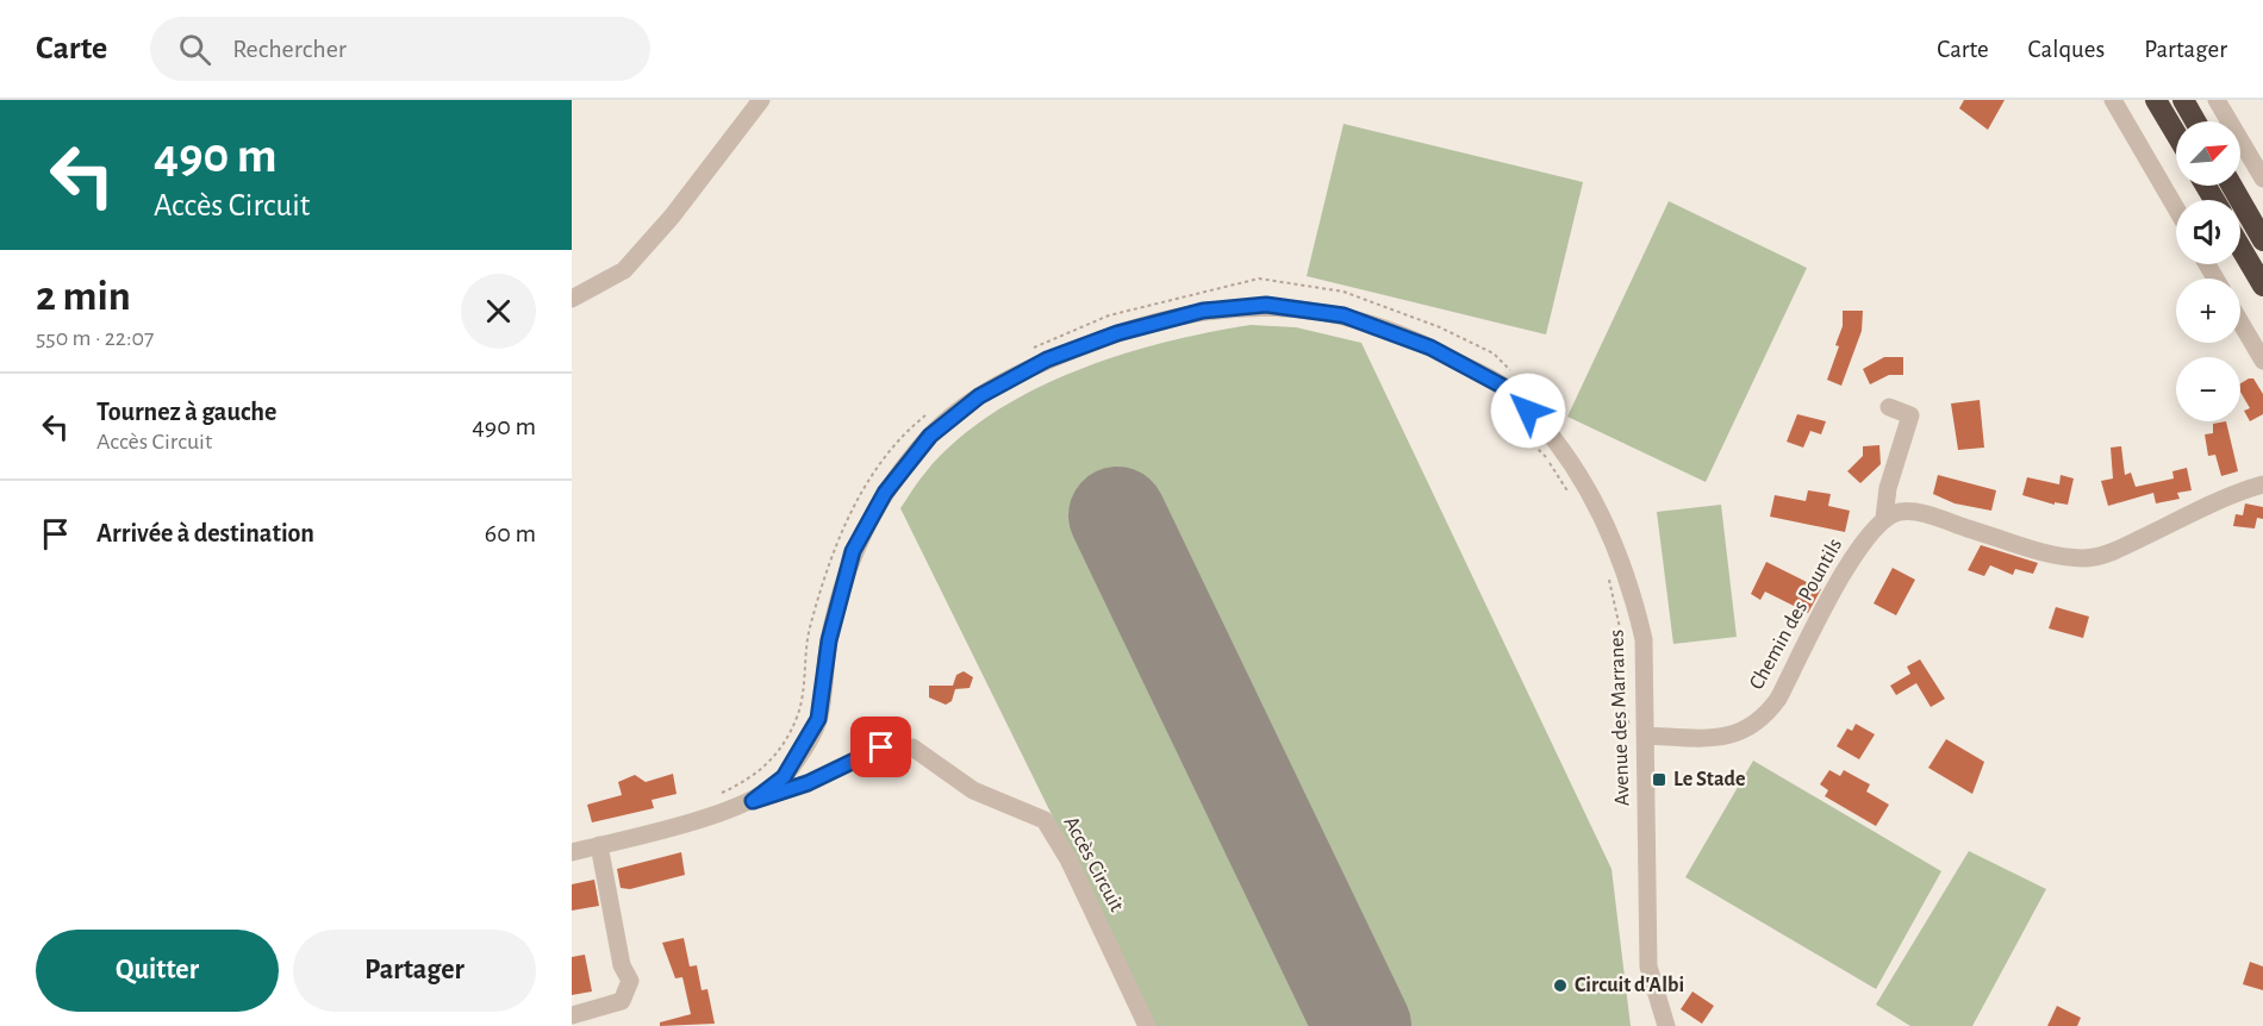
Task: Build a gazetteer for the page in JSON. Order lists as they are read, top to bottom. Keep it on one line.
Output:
{"streets":{"street":["Chemin des Pountils","Avenue des Marranes","Accès Circuit"]},"crossings":[["Chemin des Pountils","Avenue des Marranes"],["Avenue des Marranes","Accès Circuit"]],"places":{"transit":["Le Stade"],"other":["Circuit d'Albi"]},"north":"top right","page":{"header":"Carte","search":"Rechercher","nav":["Carte","Calques","Partager"],"turn":["490 m","Accès Circuit"],"map_buttons":["+","−"],"heading":["2 min","550 m · 22:07"],"list":[{"name":"Tournez à gauche","note":"Accès Circuit","value":"490 m"},{"name":"Arrivée à destination","value":"60 m"}],"buttons":["Quitter","Partager"]}}
